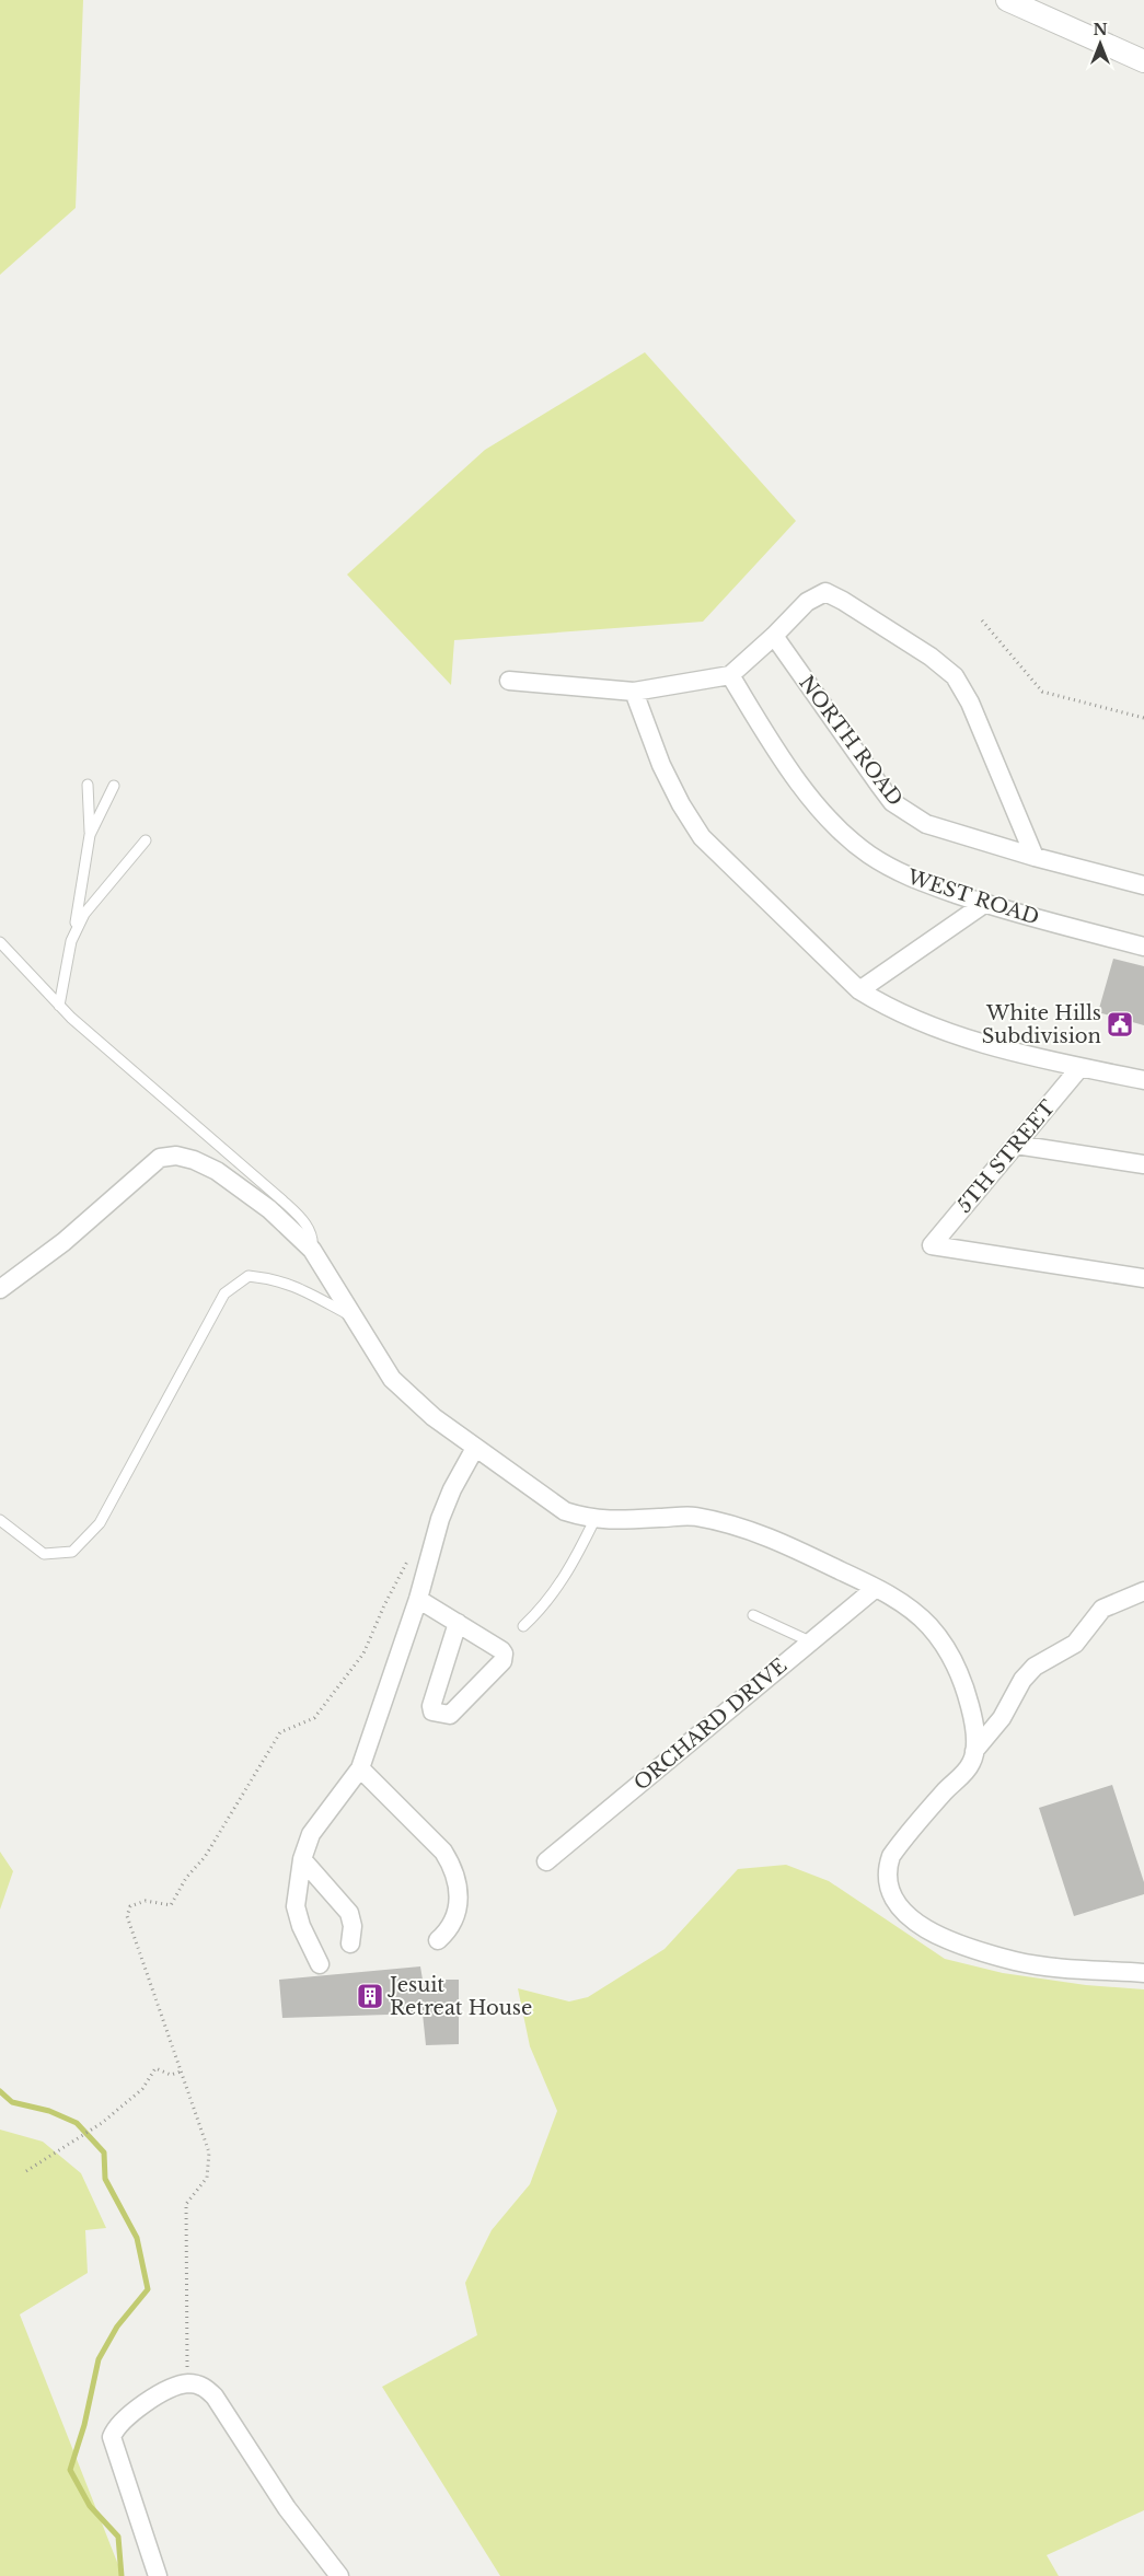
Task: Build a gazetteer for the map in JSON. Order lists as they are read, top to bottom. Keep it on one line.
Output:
{"streets":{"street":["NORTH ROAD","WEST ROAD","5TH STREET","ORCHARD DRIVE"]},"places":{"public building":["White Hills Subdivision"],"building":["Jesuit Retreat House"]},"north":"top"}
